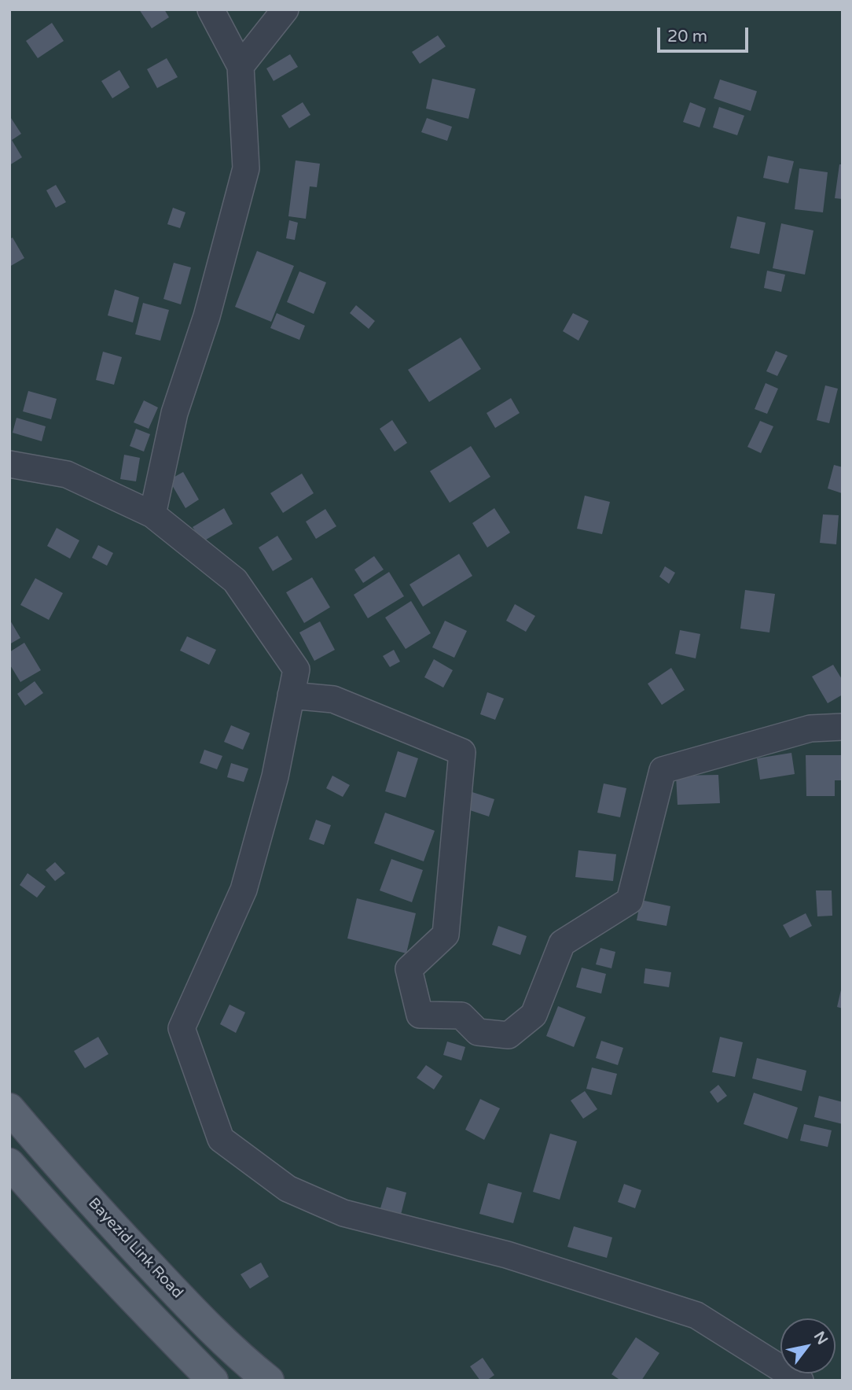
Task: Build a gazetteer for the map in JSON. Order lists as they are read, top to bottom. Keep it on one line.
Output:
{"streets":{"main road":["Bayezid Link Road"]},"scale_bar":"20 m","north":"top right"}
